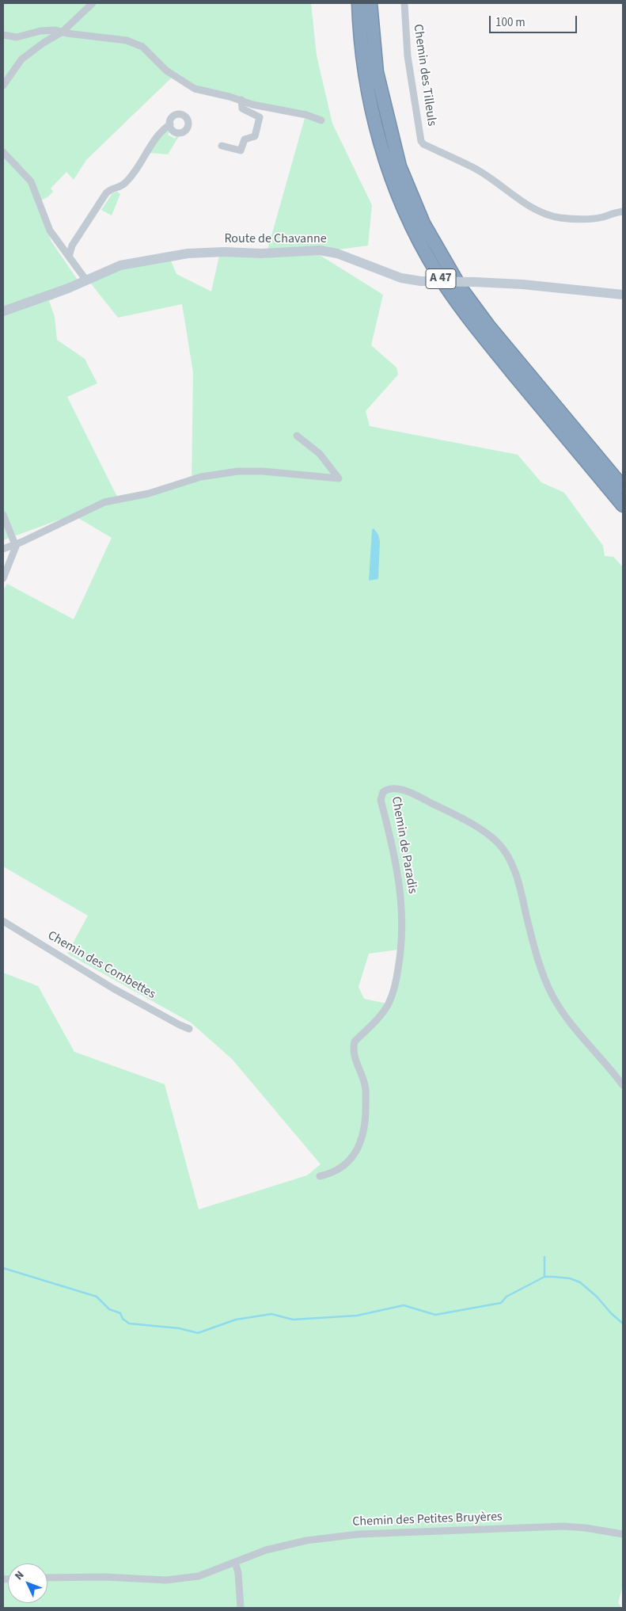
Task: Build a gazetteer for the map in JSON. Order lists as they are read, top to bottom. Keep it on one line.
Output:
{"streets":{"highway":["A 47"],"main road":["Route de Chavanne"],"street":["Chemin des Tilleuls","Chemin de Paradis","Chemin des Combettes","Chemin des Petites Bruyères"]},"scale_bar":"100 m","north":"top left"}
